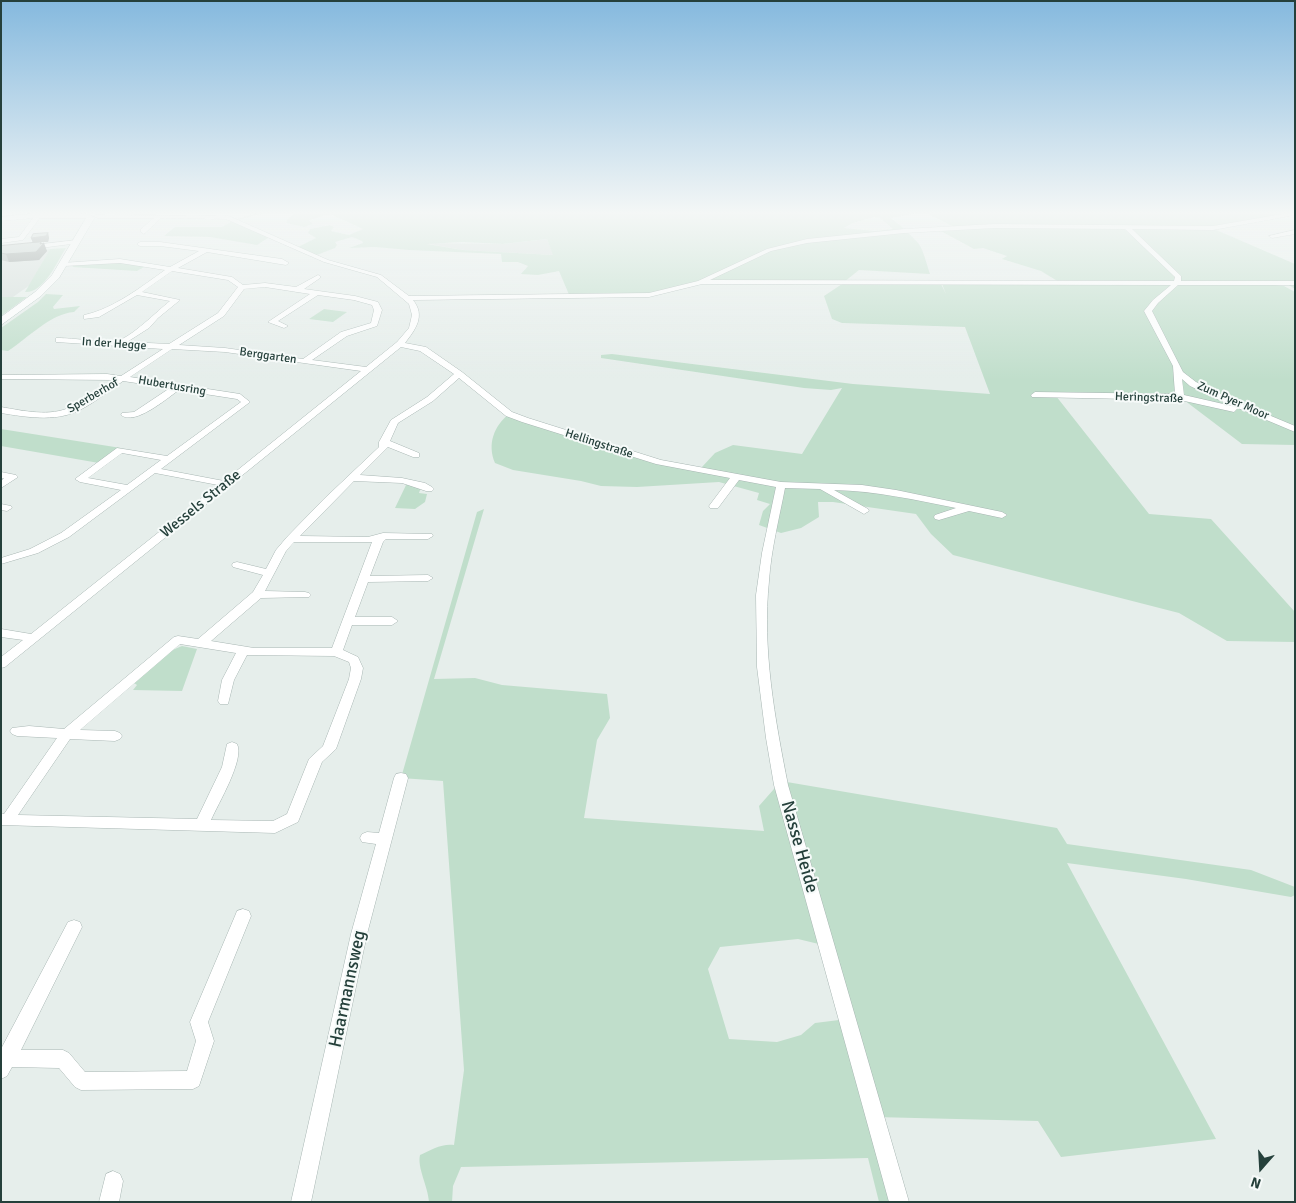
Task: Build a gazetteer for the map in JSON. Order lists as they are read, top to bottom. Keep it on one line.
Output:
{"streets":{"street":["In der Hegge","Berggarten","Hubertusring","Sperberhof","Heringstraße","Zum Pyer Moor","Hellingstraße","Wessels Straße","Nasse Heide","Haarmannsweg"]},"crossings":[["In der Hegge","Berggarten"],["In der Hegge","Sperberhof"],["Berggarten","Sperberhof"],["Berggarten","Wessels Straße"],["Hubertusring","Sperberhof"],["Heringstraße","Zum Pyer Moor"],["Hellingstraße","Wessels Straße"],["Hellingstraße","Nasse Heide"]],"north":"bottom"}
